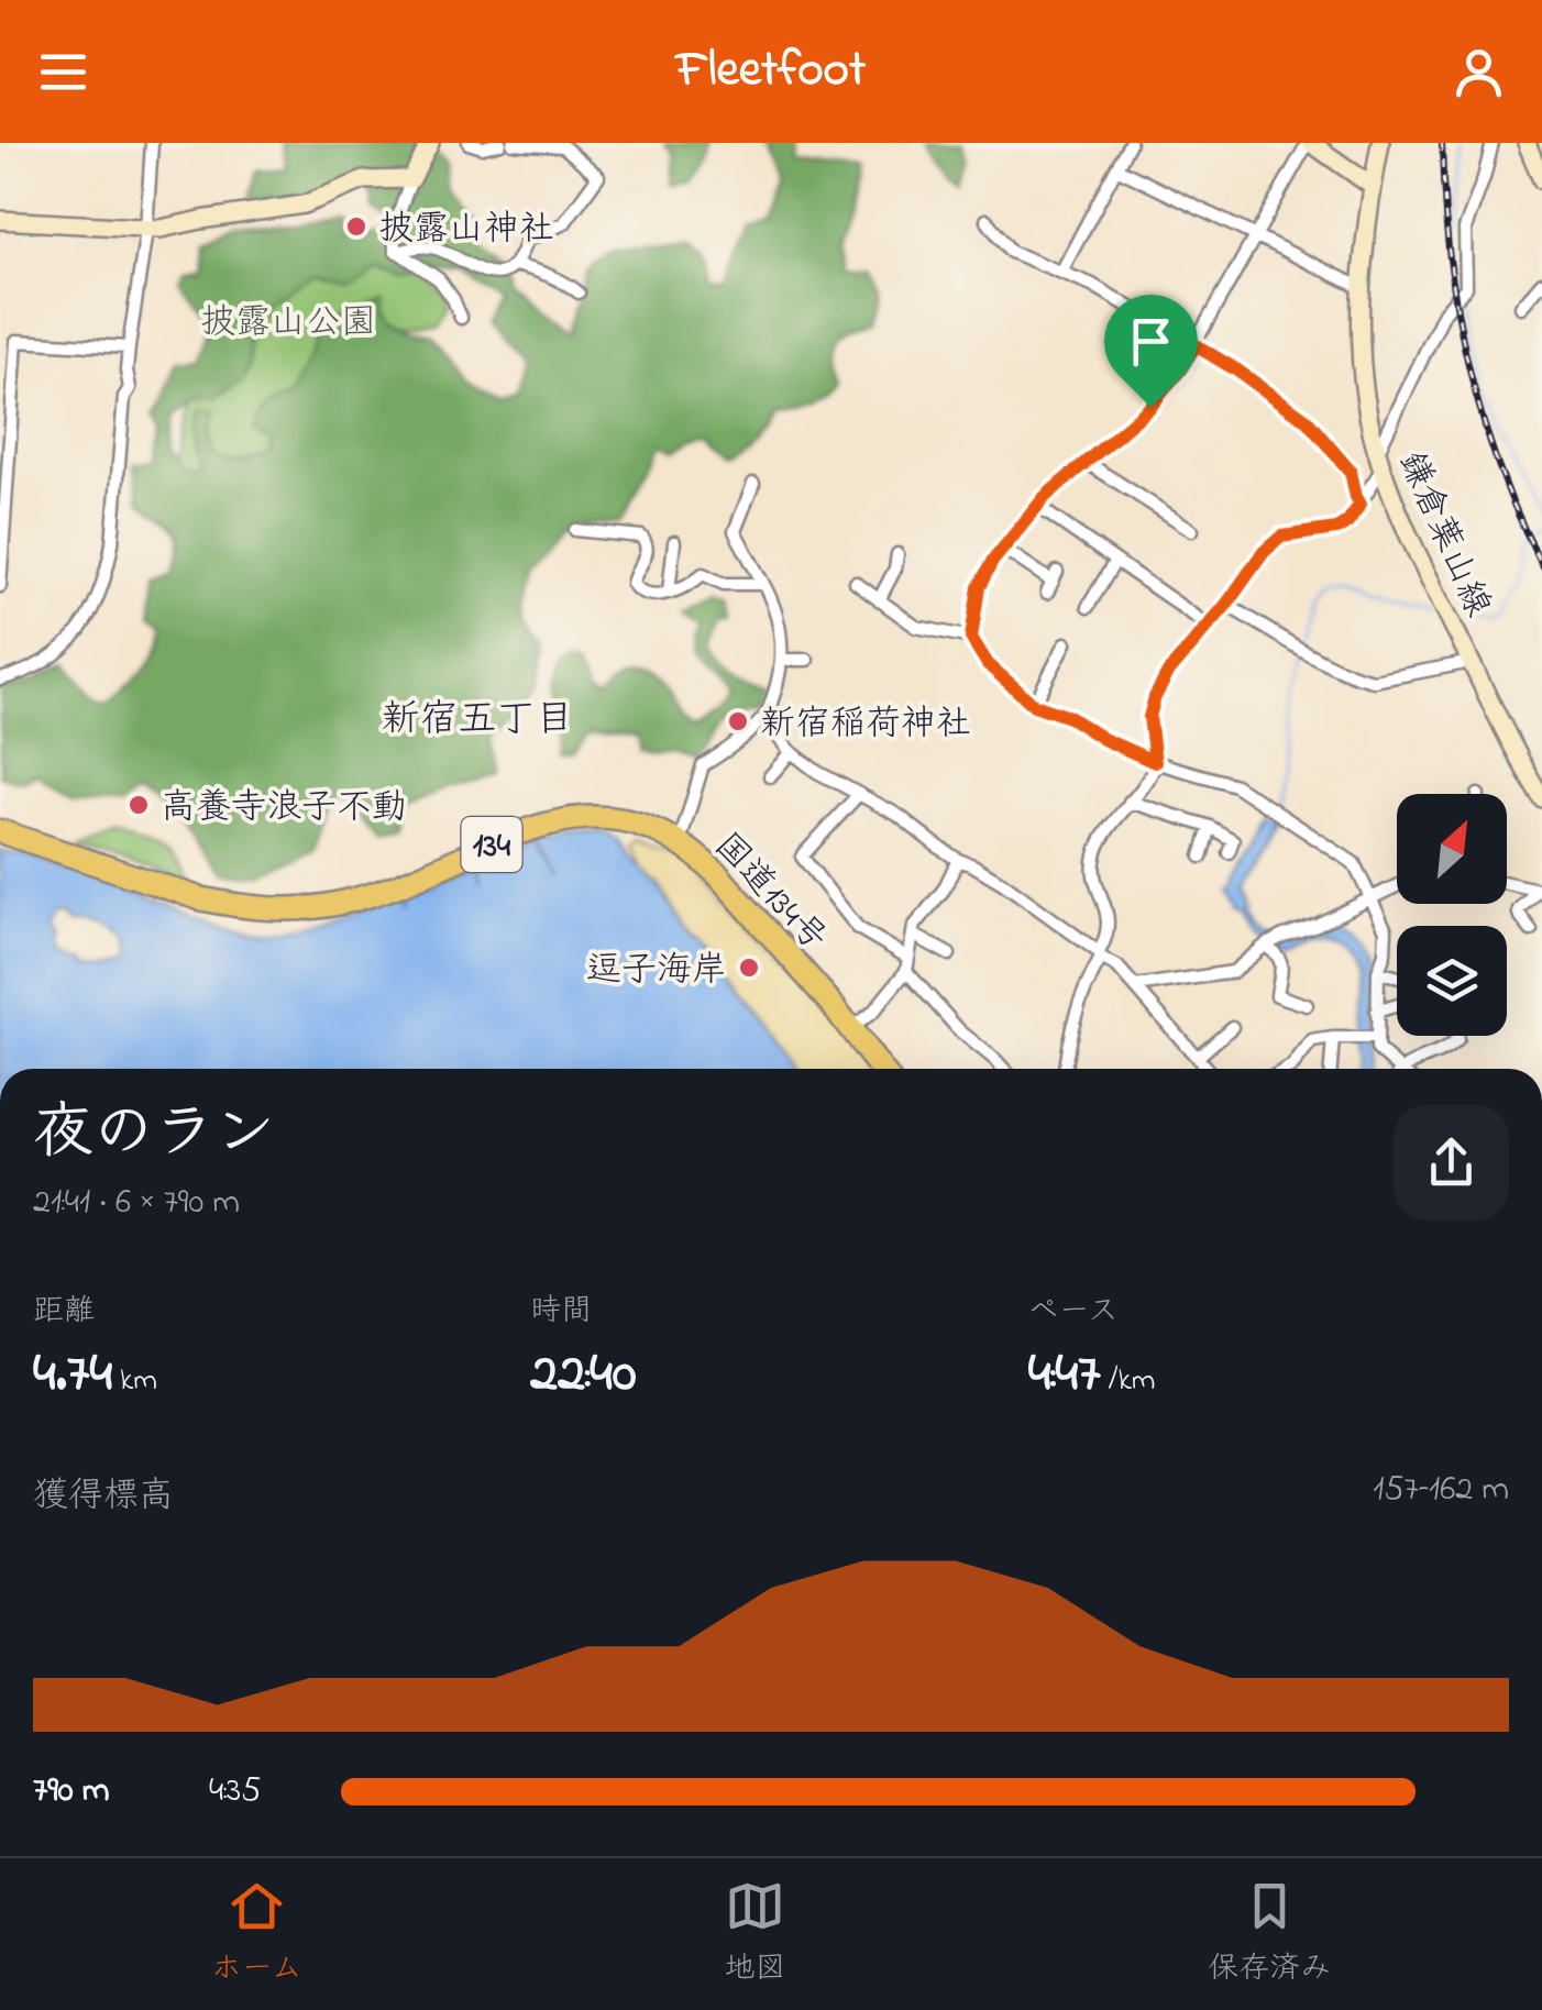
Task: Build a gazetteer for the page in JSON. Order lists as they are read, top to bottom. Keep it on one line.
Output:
{"streets":{"highway":["134","国道134号"],"main road":["鎌倉葉山線"]},"districts":["新宿五丁目"],"parks":["披露山公園"],"places":["披露山神社","新宿稲荷神社","高養寺浪子不動","逗子海岸"],"north":"top right","page":{"header":"Fleetfoot","heading":["夜のラン","21:41 · 6 × 790 m"],"stats":[["距離","4.74 km"],["時間","22:40"],["ペース","4:47 /km"]],"chart":["獲得標高","157–162 m"],"list":[{"name":"790 m","note":"4:35"}],"tabs":["ホーム","地図","保存済み"]}}
